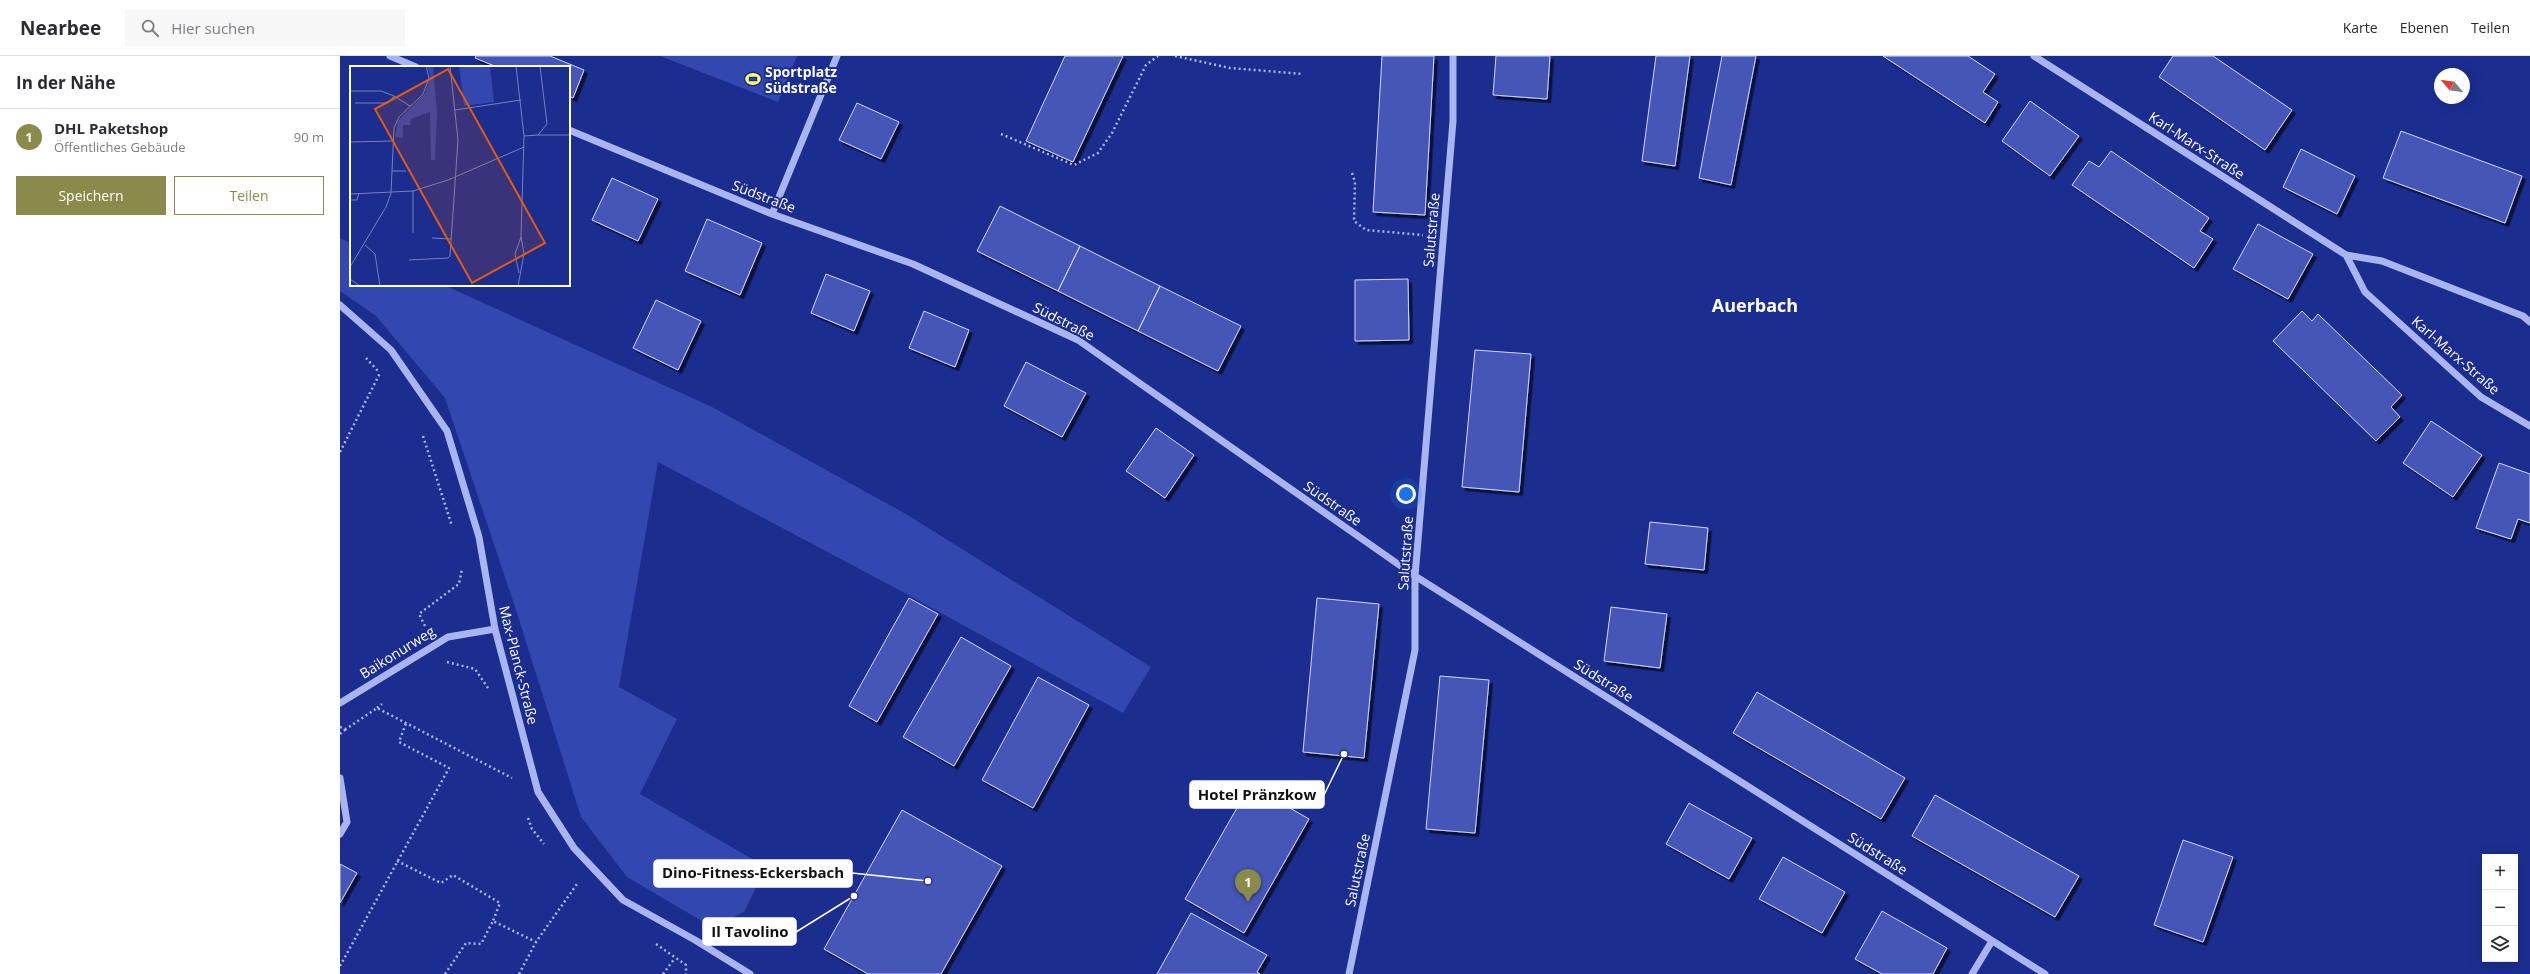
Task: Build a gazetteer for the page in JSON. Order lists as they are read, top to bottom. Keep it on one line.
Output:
{"streets":{"street":["Karl-Marx-Straße","Südstraße","Salutstraße","Baikonurweg","Max-Planck-Straße"]},"crossings":[["Südstraße","Salutstraße"],["Baikonurweg","Max-Planck-Straße"]],"districts":["Auerbach"],"places":{"sports":["Sportplatz Südstraße"],"other":["Hotel Pränzkow","Dino-Fitness-Eckersbach","Il Tavolino"]},"north":"top left","page":{"header":"Nearbee","search":"Hier suchen","nav":["Karte","Ebenen","Teilen"],"heading":"In der Nähe","list":[{"mark":"1","name":"DHL Paketshop","note":"Öffentliches Gebäude","value":"90 m"}],"buttons":["Speichern","Teilen"],"map_buttons":["+","−"],"pins":"1"}}
